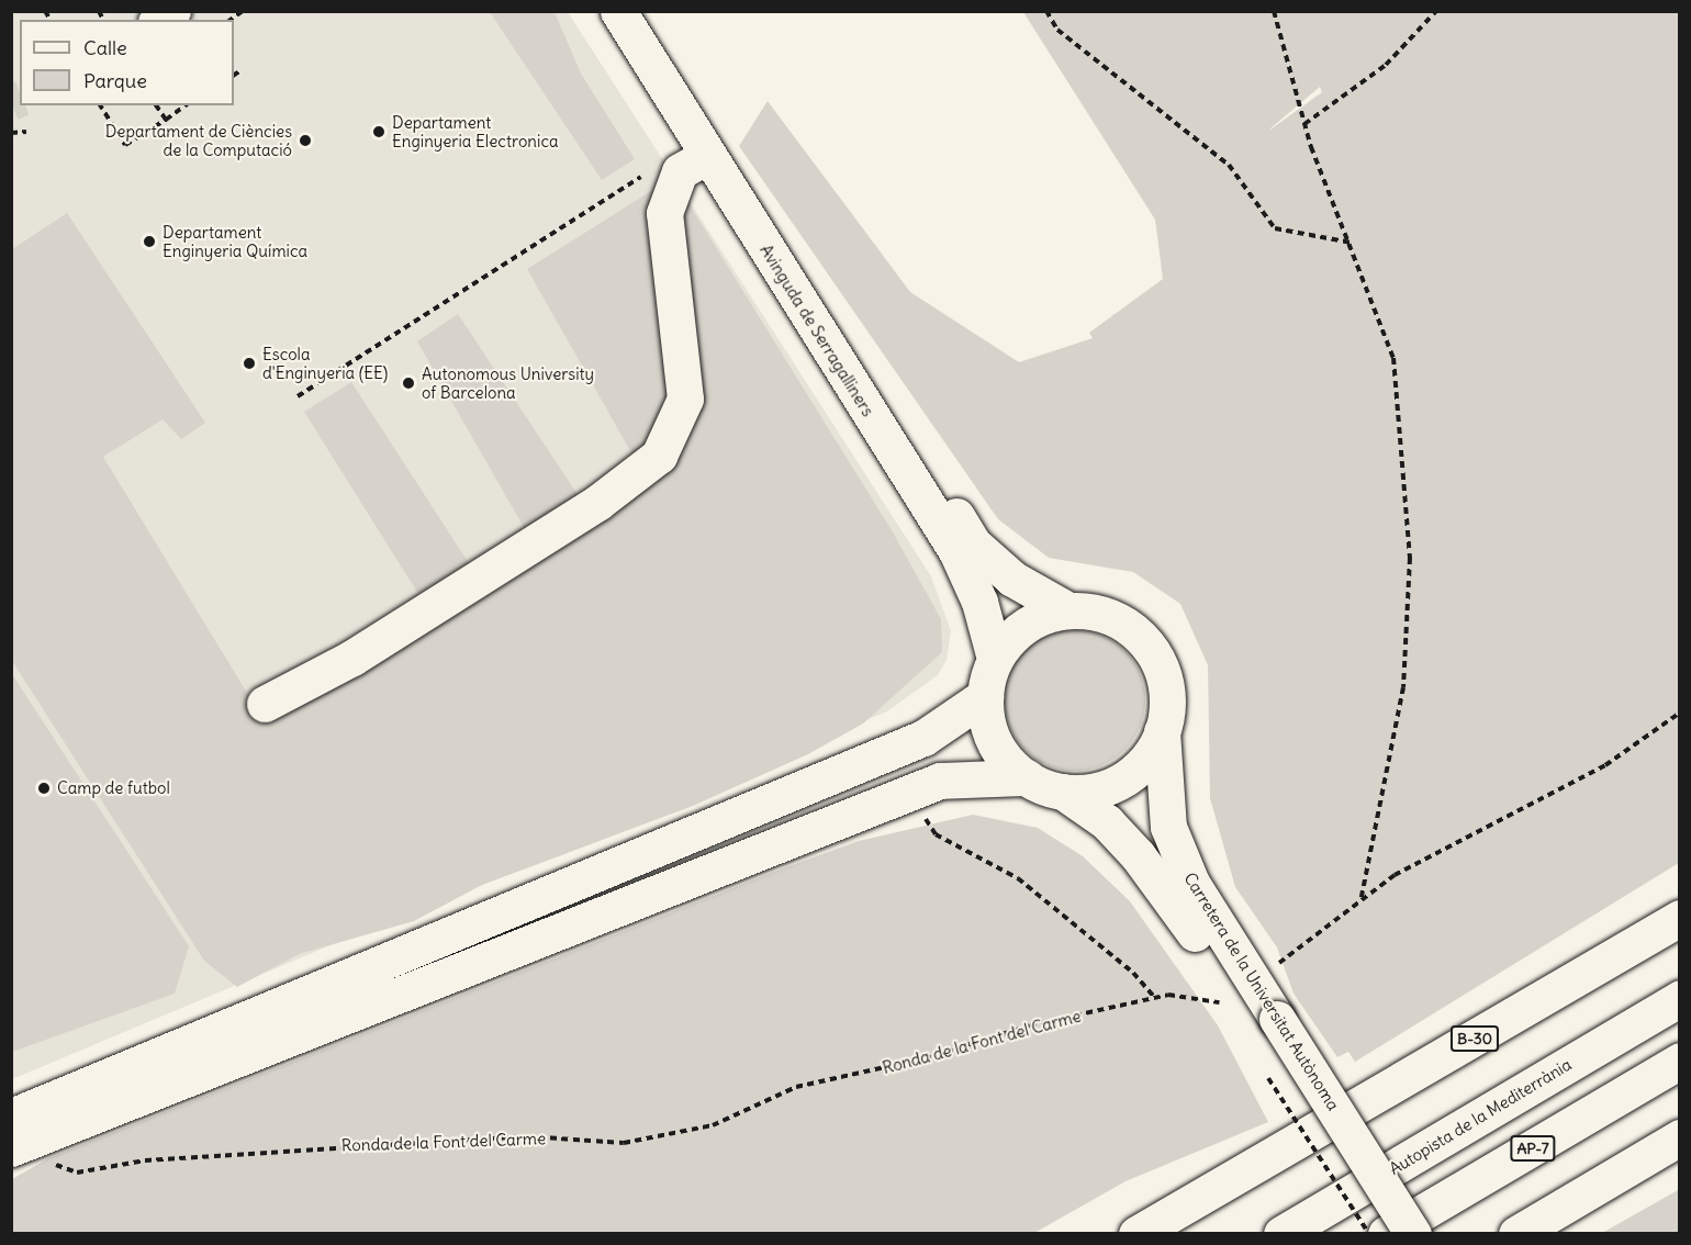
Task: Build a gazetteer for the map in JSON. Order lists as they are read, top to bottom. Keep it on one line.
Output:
{"streets":{"main road":["Avinguda de Serragalliners","Carretera de la Universitat Autònoma","B-30","Autopista de la Mediterrània","AP-7"],"path":["Ronda de la Font del Carme"]},"crossings":[["Avinguda de Serragalliners","Carretera de la Universitat Autònoma"],["Carretera de la Universitat Autònoma","AP-7"]],"places":["Departament Enginyeria Electronica","Departament de Ciències de la Computació","Departament Enginyeria Química","Escola d'Enginyeria (EE)","Autonomous University of Barcelona","Camp de futbol"],"legend":["Calle","Parque"]}
